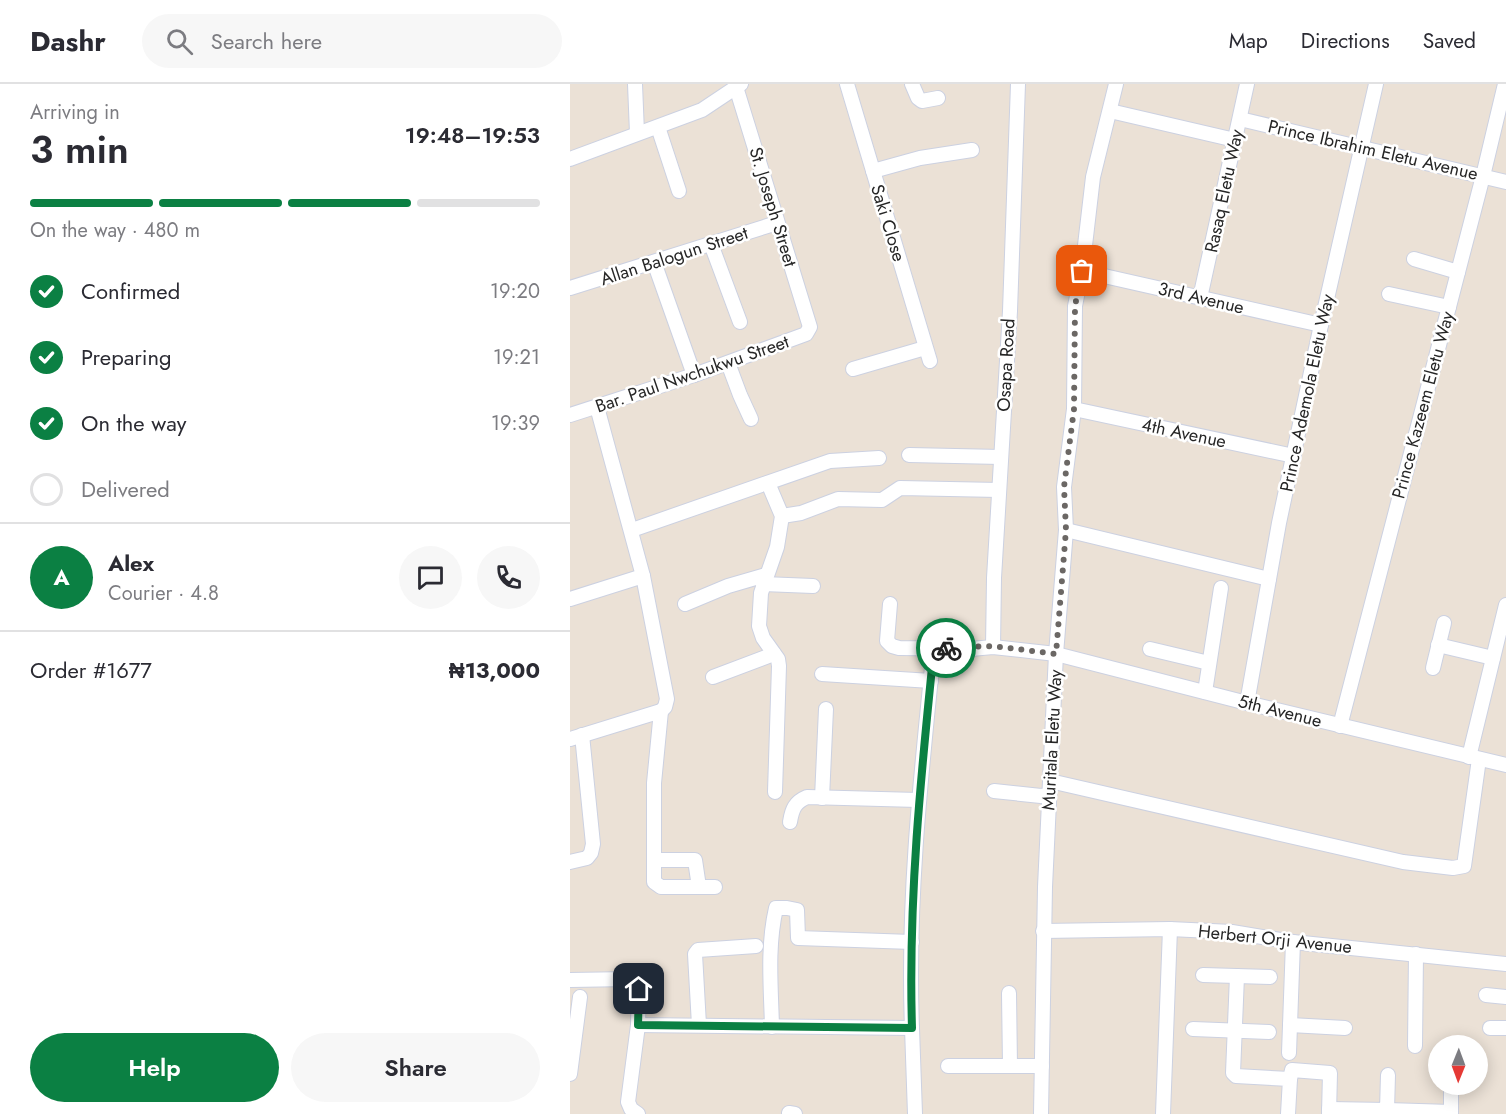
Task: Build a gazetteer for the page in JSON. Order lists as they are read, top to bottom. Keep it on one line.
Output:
{"streets":{"street":["Prince Ibrahim Eletu Avenue","Rasaq Eletu Way","St. Joseph Street","Saki Close","Allan Balogun Street","3rd Avenue","Osapa Road","Bar. Paul Nwchukwu Street","Prince Ademola Eletu Way","Prince Kazeem Eletu Way","4th Avenue","5th Avenue","Muritala Eletu Way","Herbert Orji Avenue"]},"crossings":[["Prince Ibrahim Eletu Avenue","Rasaq Eletu Way"],["Prince Ibrahim Eletu Avenue","Prince Ademola Eletu Way"],["Prince Ibrahim Eletu Avenue","Prince Kazeem Eletu Way"],["Rasaq Eletu Way","3rd Avenue"],["St. Joseph Street","Allan Balogun Street"],["St. Joseph Street","Bar. Paul Nwchukwu Street"],["3rd Avenue","Prince Ademola Eletu Way"],["3rd Avenue","Muritala Eletu Way"],["Osapa Road","5th Avenue"],["Prince Ademola Eletu Way","4th Avenue"],["Prince Ademola Eletu Way","5th Avenue"],["Prince Kazeem Eletu Way","5th Avenue"],["4th Avenue","Muritala Eletu Way"],["5th Avenue","Muritala Eletu Way"],["Muritala Eletu Way","Herbert Orji Avenue"]],"north":"bottom","page":{"header":"Dashr","search":"Search here","nav":["Map","Directions","Saved"],"heading":["3 min","Arriving in","19:48–19:53"],"panel":["Alex","Courier · 4.8","Order #1677","₦13,000"],"bar":"On the way · 480 m","list":[["Confirmed","19:20"],["Preparing","19:21"],["On the way","19:39"],"Delivered"],"round":"A","buttons":["Help","Share"]}}
